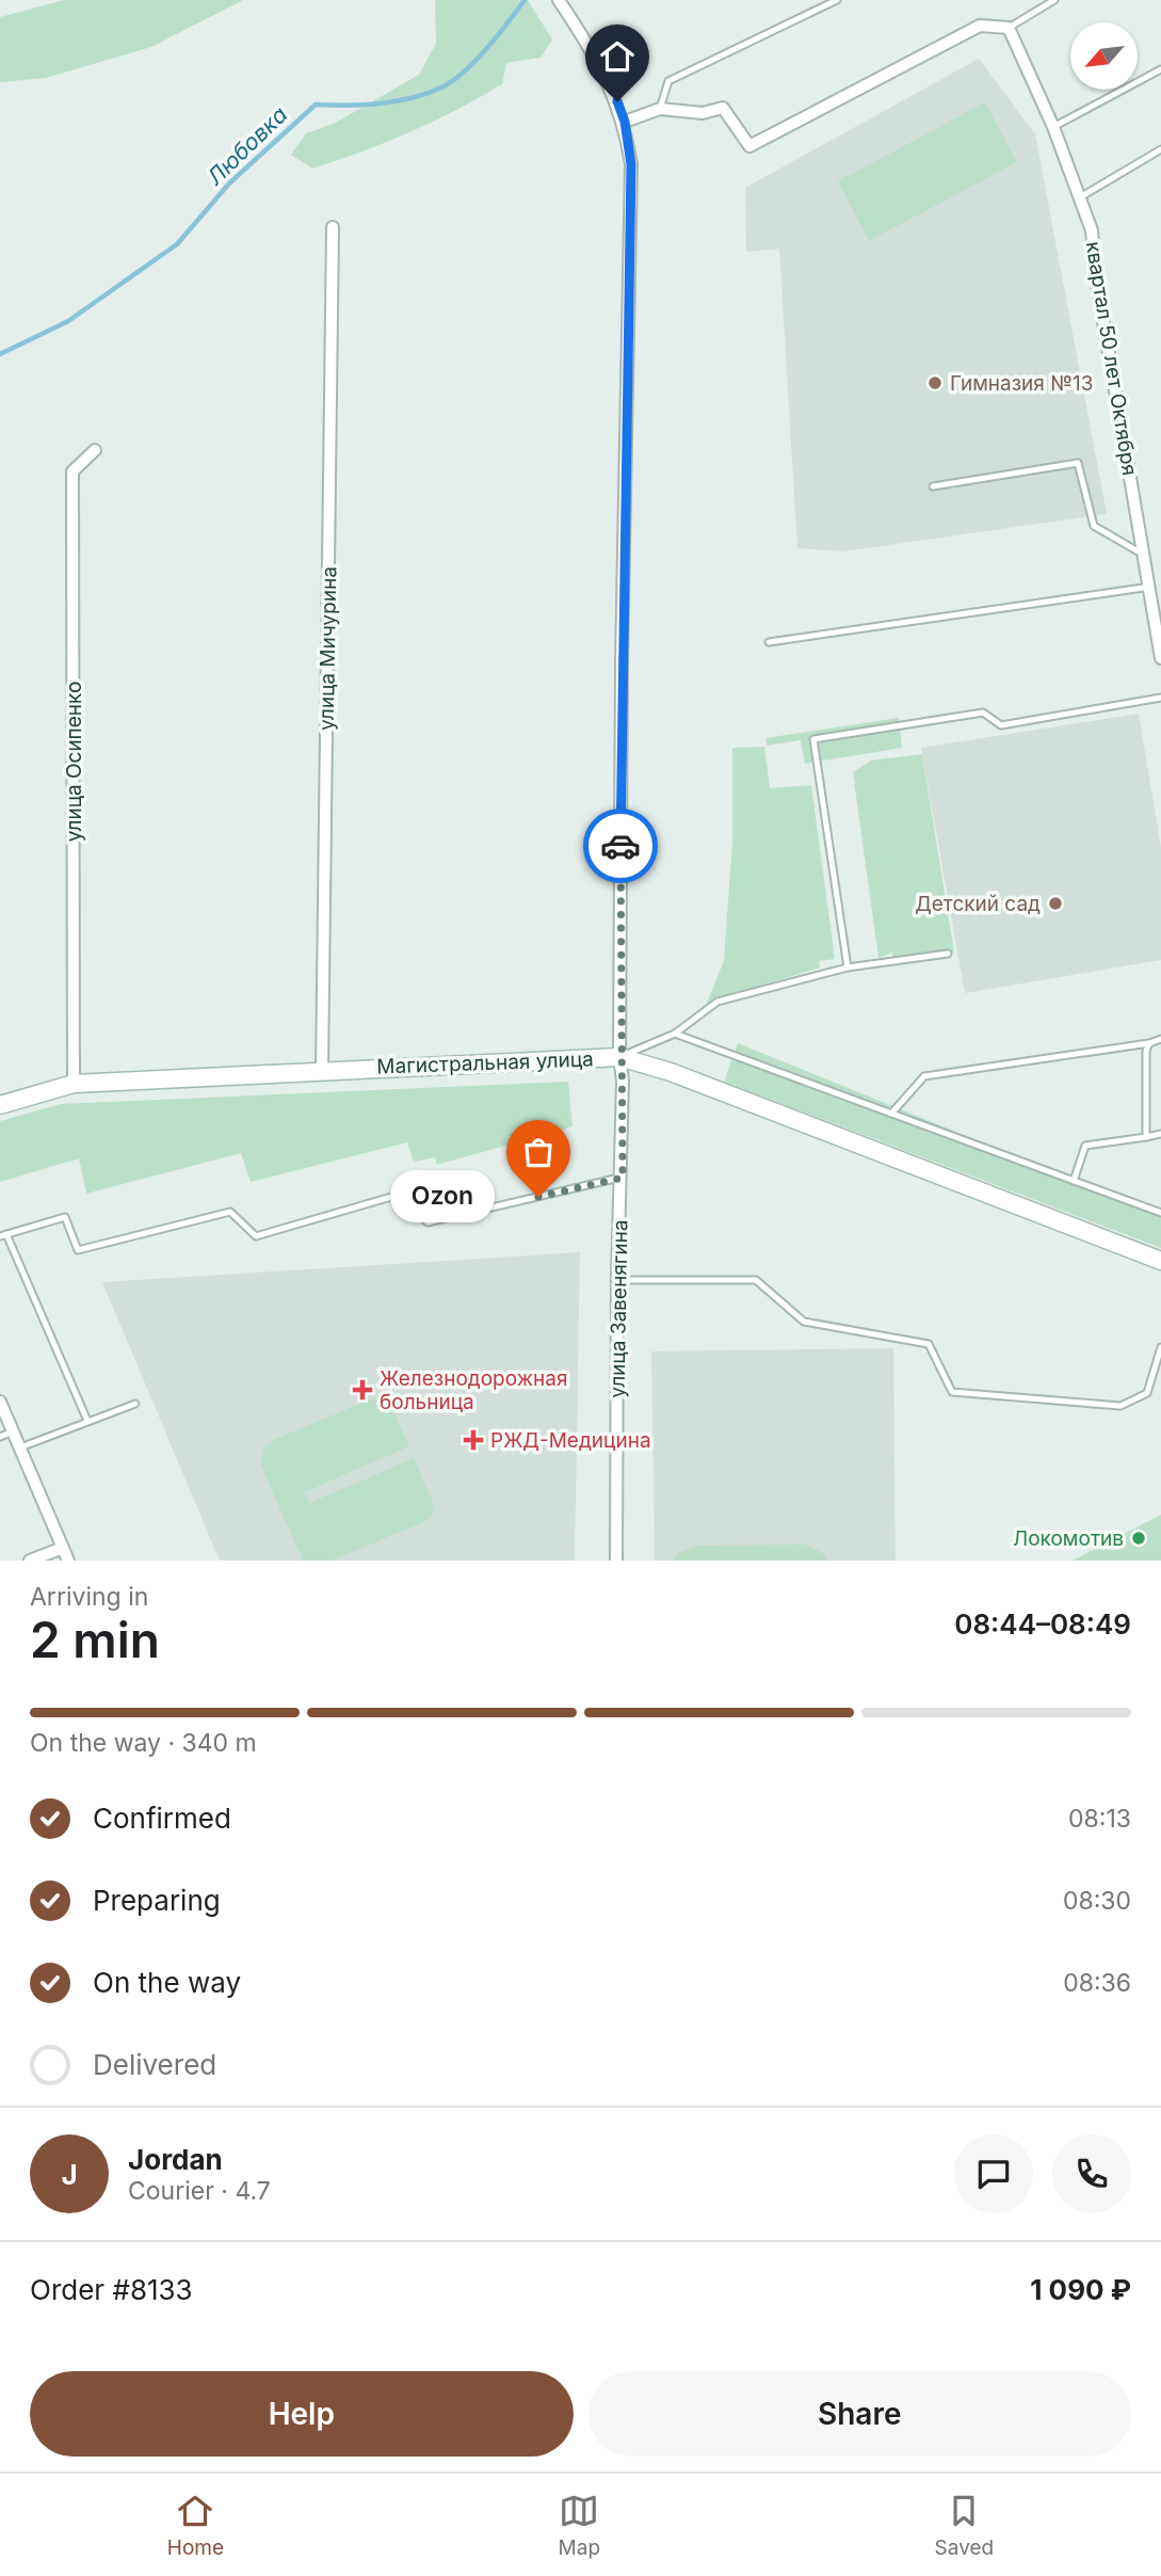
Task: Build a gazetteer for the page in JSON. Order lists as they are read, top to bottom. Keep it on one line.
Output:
{"streets":{"main road":["Магистральная улица"],"street":["квартал 50 лет Октября","улица Мичурина","улица Осипенко","улица Завенягина"]},"crossings":[["улица Мичурина","Магистральная улица"],["улица Осипенко","Магистральная улица"],["Магистральная улица","улица Завенягина"]],"water":["Любовка"],"places":{"other":["Гимназия №13","Детский сад","Ozon","Локомотив"],"health":["Железнодорожная больница","РЖД-Медицина"]},"north":"bottom left","page":{"bubble":"Ozon","heading":["2 min","Arriving in","08:44–08:49"],"panel":["Jordan","Courier · 4.7","Order #8133","1 090 ₽"],"bar":"On the way · 340 m","list":[["Confirmed","08:13"],["Preparing","08:30"],["On the way","08:36"],"Delivered"],"round":"J","buttons":["Help","Share"],"tabs":["Home","Map","Saved"]}}
